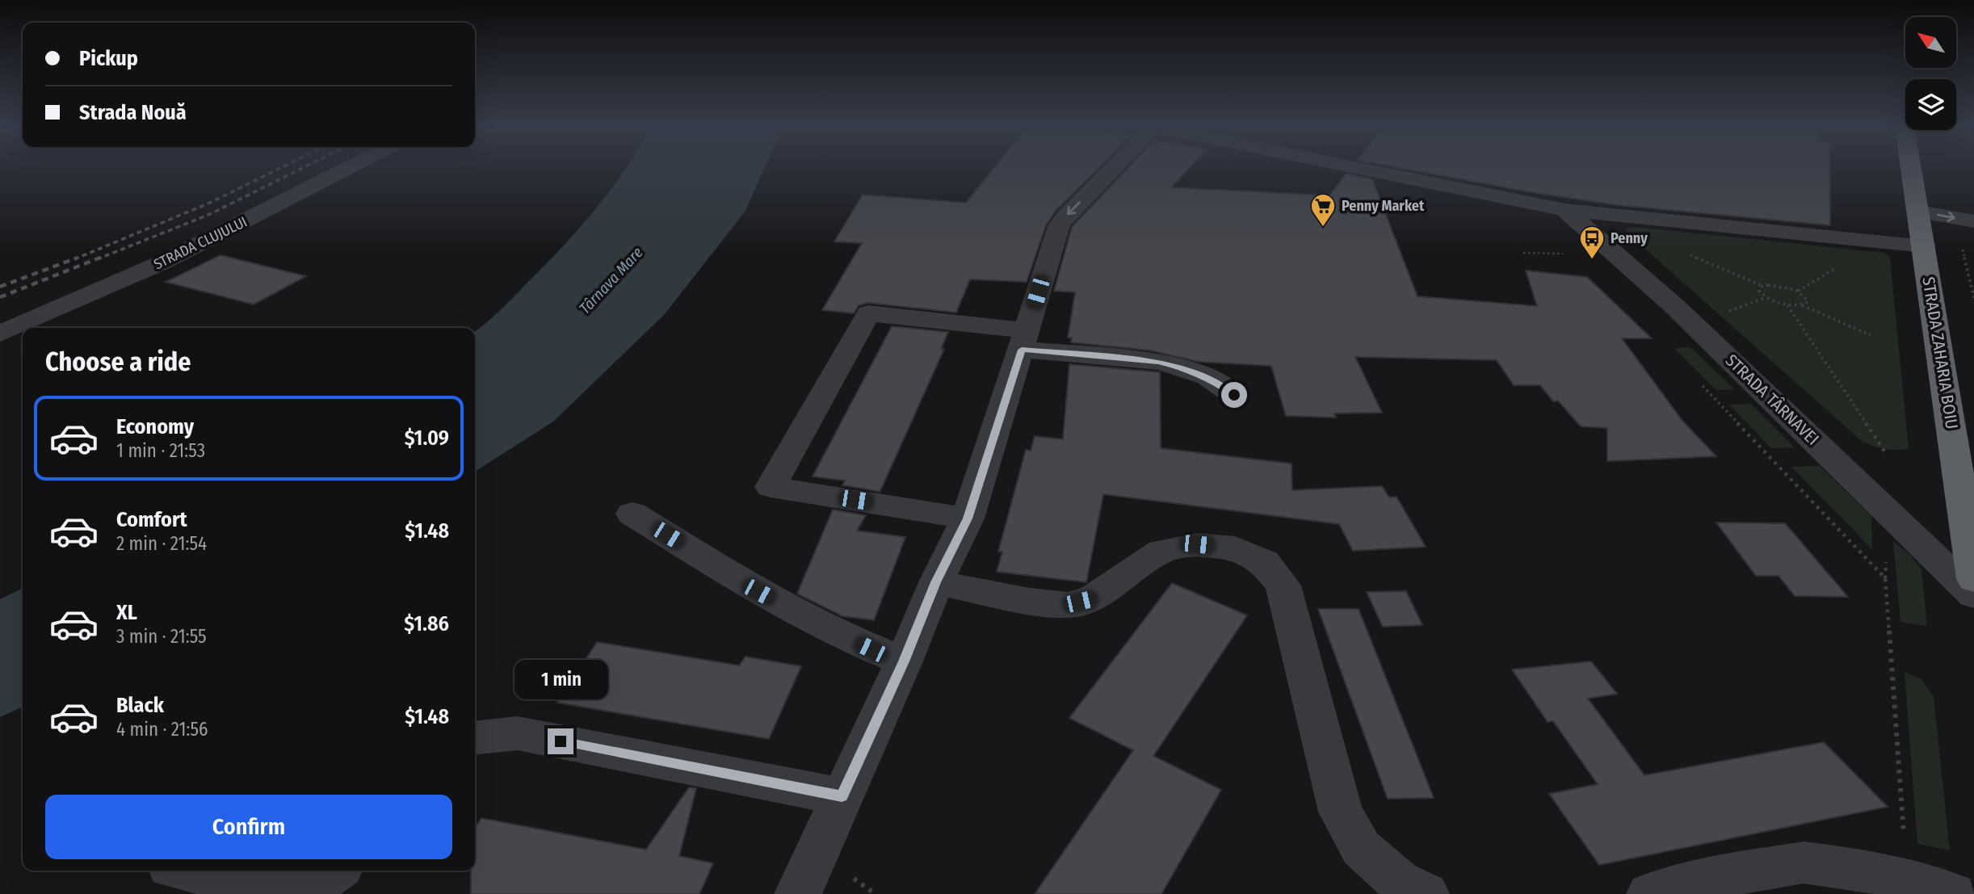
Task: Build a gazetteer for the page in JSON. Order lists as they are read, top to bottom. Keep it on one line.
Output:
{"streets":{"highway":["STRADA ZAHARIA BOIU"],"street":["STRADA CLUJULUI","STRADA TÂRNAVEI"]},"crossings":[["STRADA ZAHARIA BOIU","STRADA TÂRNAVEI"]],"water":["Târnava Mare"],"places":{"supermarket":["Penny Market"],"bus stop":["Penny"]},"north":"top left","page":{"banner":["Pickup","Strada Nouă"],"heading":"Choose a ride","list":[{"name":"Economy","note":"1 min · 21:53","value":"$1.09"},{"name":"Comfort","note":"2 min · 21:54","value":"$1.48"},{"name":"XL","note":"3 min · 21:55","value":"$1.86"},{"name":"Black","note":"4 min · 21:56","value":"$1.48"}],"bubble":"1 min","buttons":"Confirm"}}
